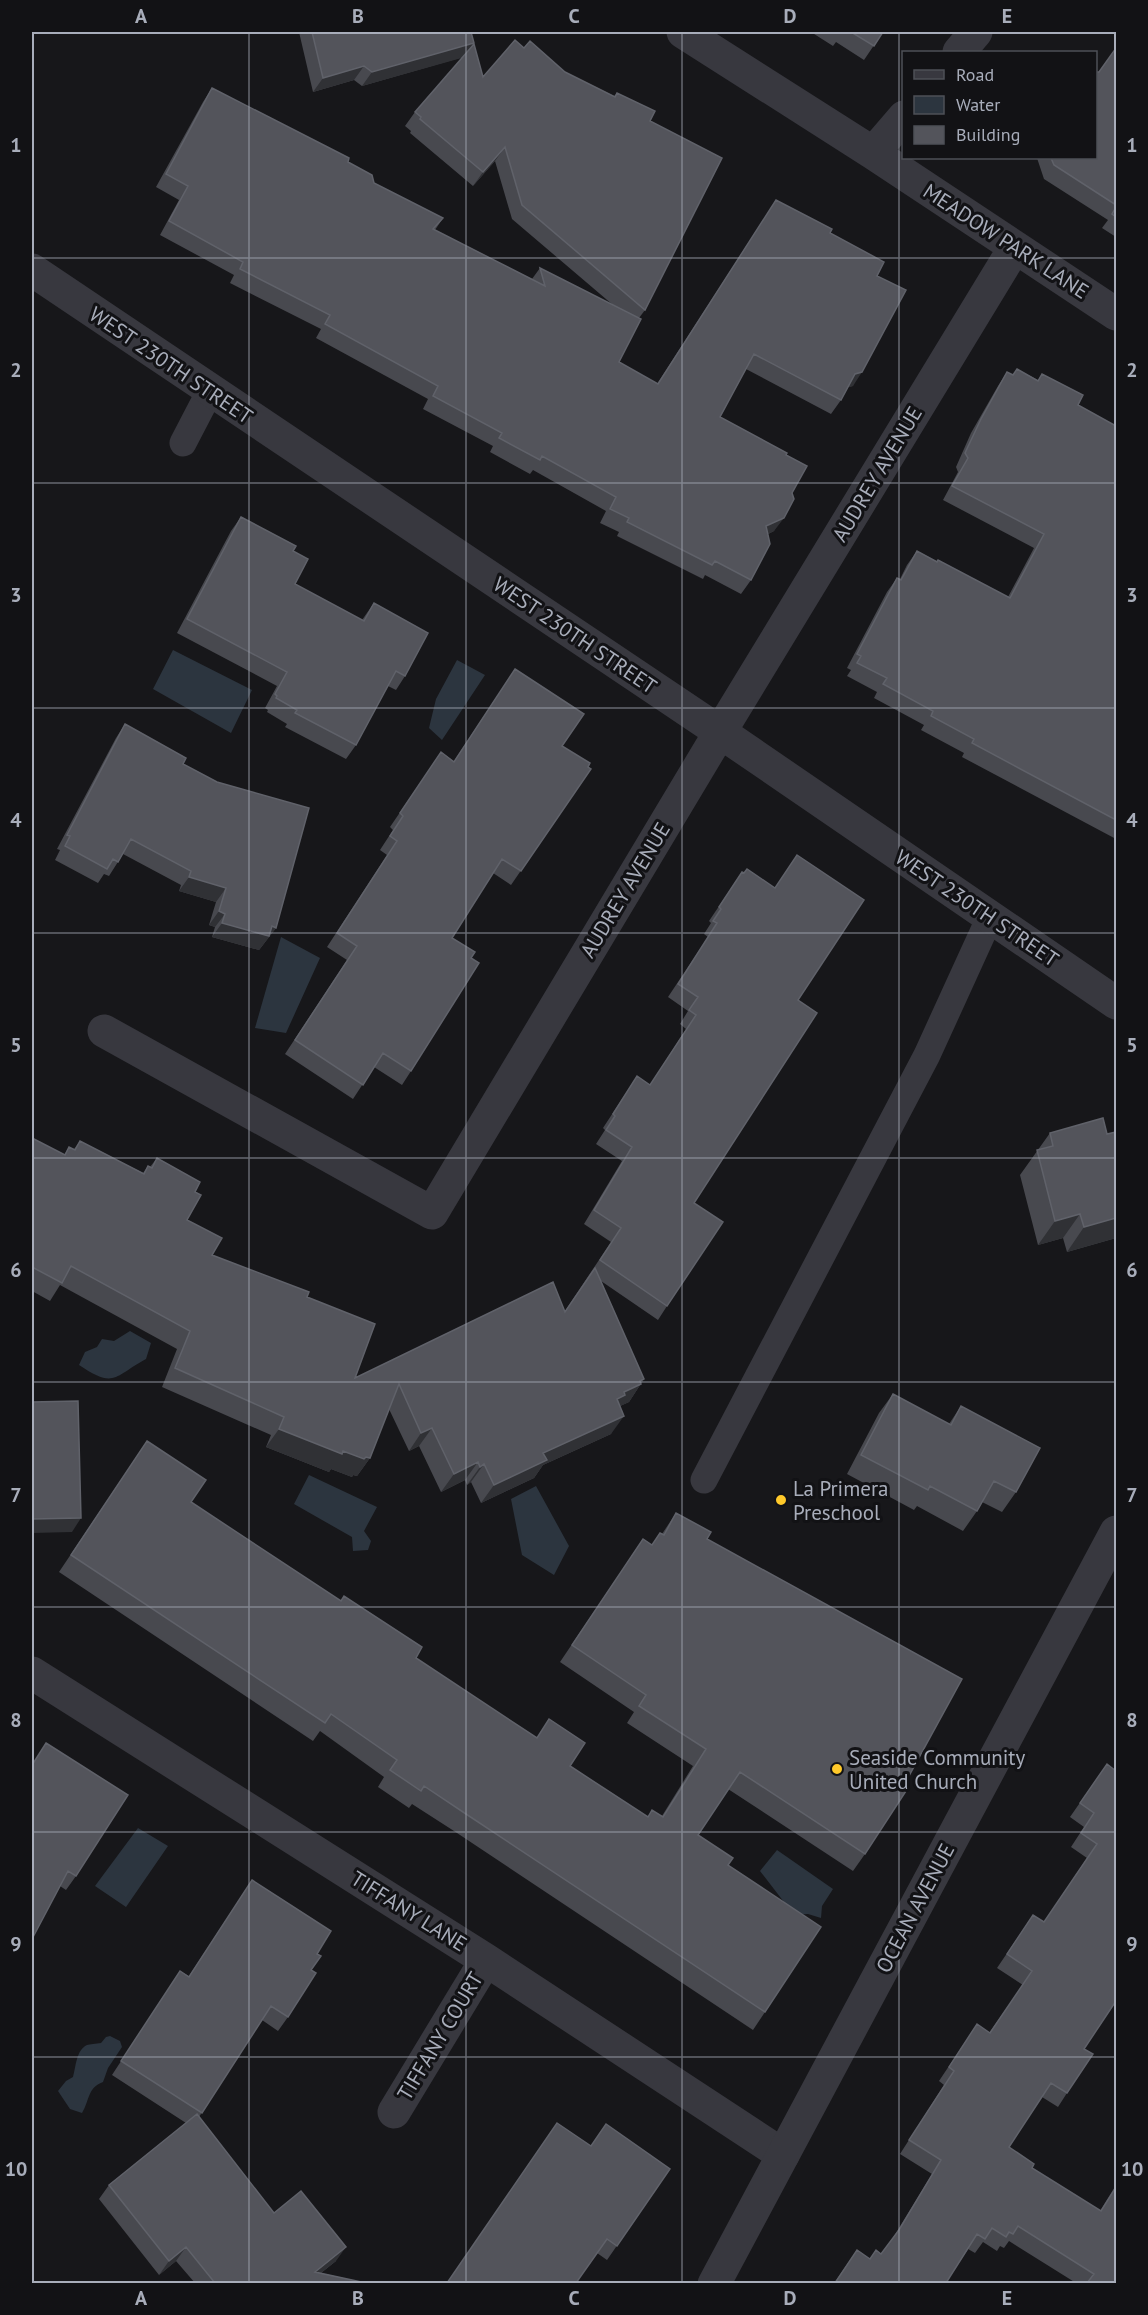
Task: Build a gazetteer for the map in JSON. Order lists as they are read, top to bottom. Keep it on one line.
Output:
{"streets":{"street":["MEADOW PARK LANE","WEST 230TH STREET","AUDREY AVENUE","OCEAN AVENUE","TIFFANY LANE","TIFFANY COURT"]},"crossings":[["MEADOW PARK LANE","AUDREY AVENUE"],["WEST 230TH STREET","AUDREY AVENUE"],["OCEAN AVENUE","TIFFANY LANE"],["TIFFANY LANE","TIFFANY COURT"]],"places":["La Primera Preschool","Seaside Community United Church"],"legend":["Road","Water","Building"],"grid":{"columns":["A","B","C","D","E"],"rows":["1","2","3","4","5","6","7","8","9","10"]}}
